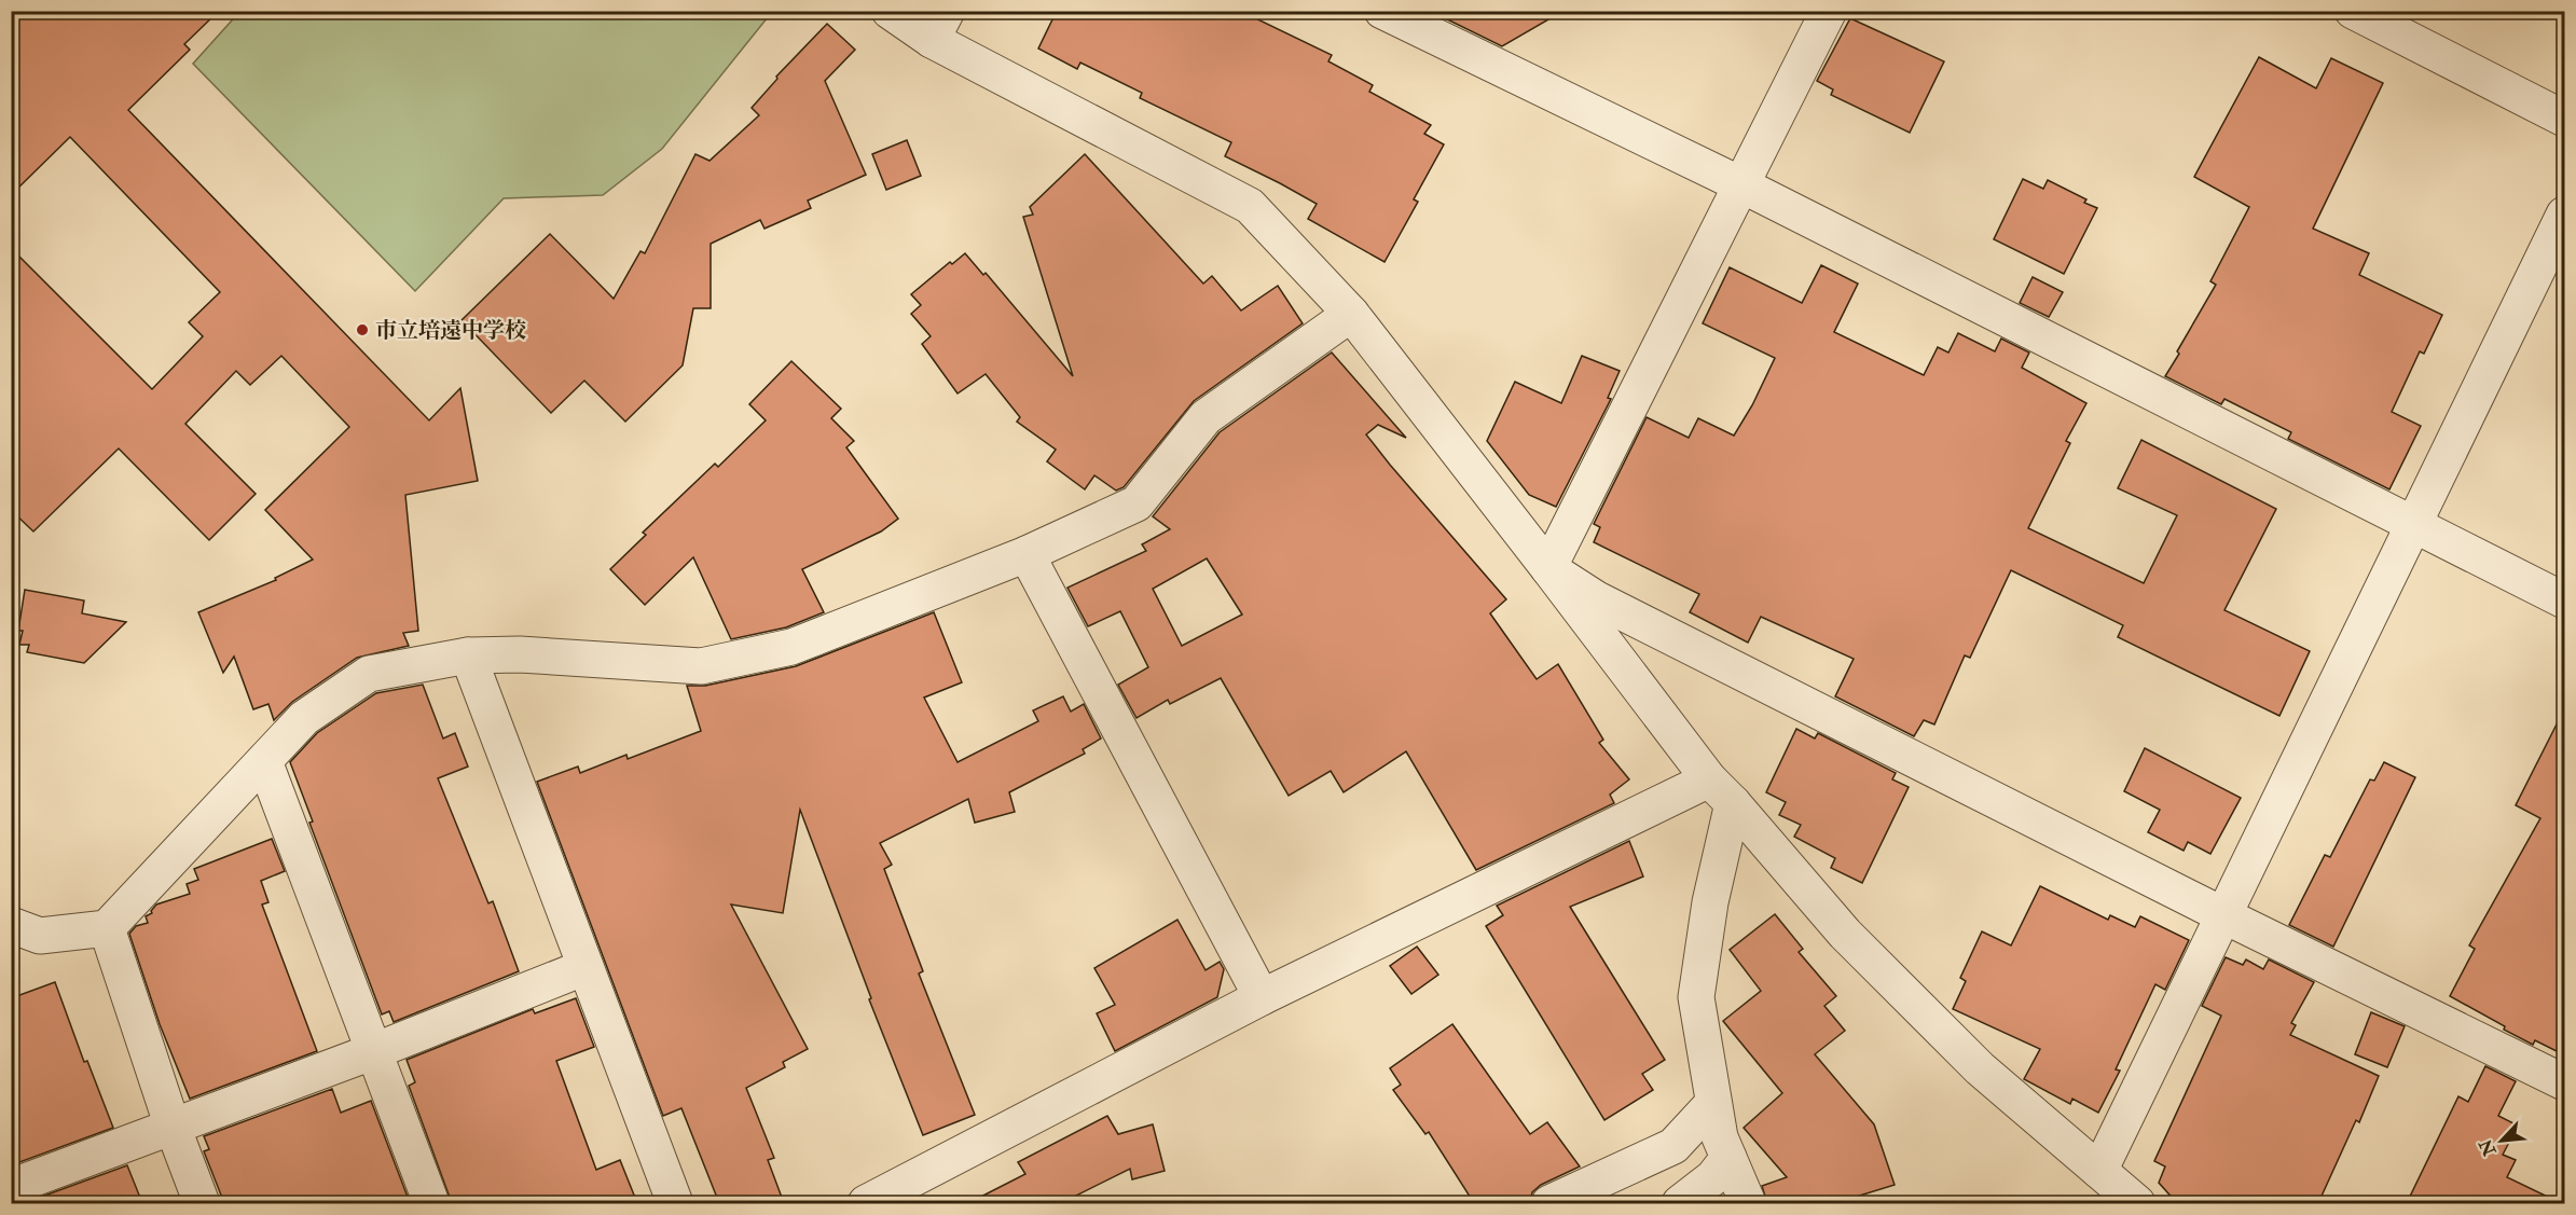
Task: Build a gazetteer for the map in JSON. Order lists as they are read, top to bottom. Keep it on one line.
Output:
{"places":["市立培遠中学校"],"north":"bottom left"}
